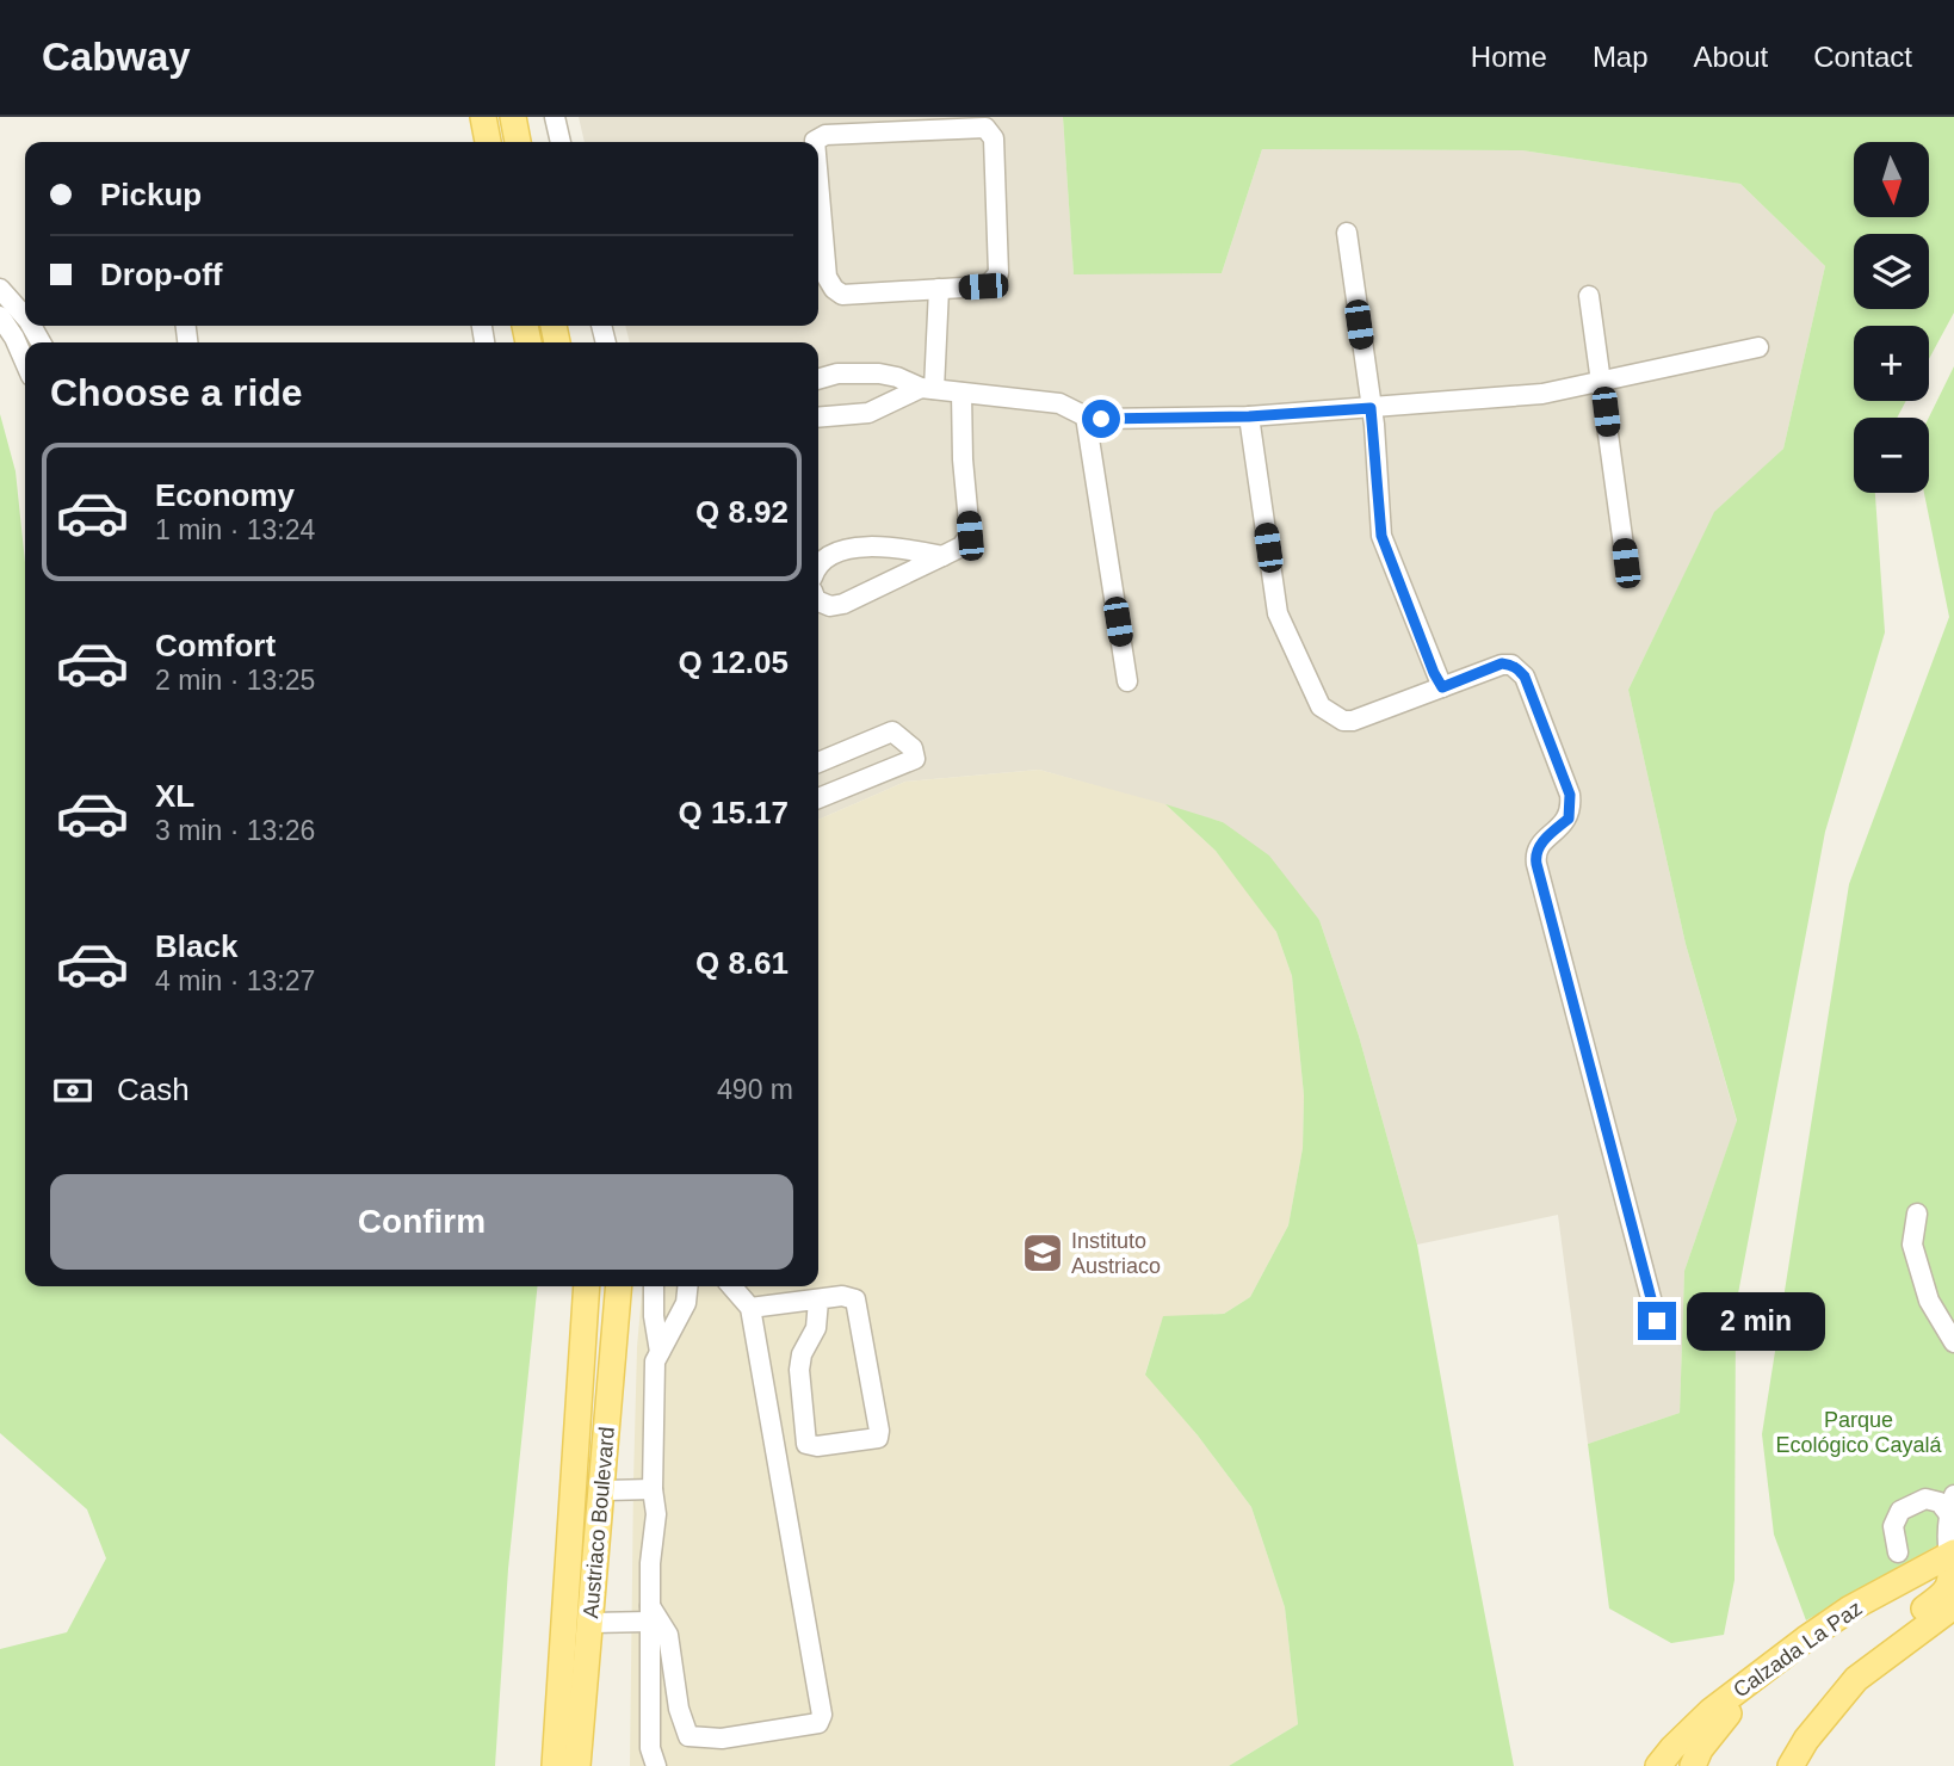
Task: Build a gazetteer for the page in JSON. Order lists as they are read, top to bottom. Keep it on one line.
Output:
{"streets":{"main road":["Austriaco Boulevard","Calzada La Paz"]},"parks":["Parque Ecológico Cayalá"],"places":{"school or university":["Instituto Austriaco"]},"north":"bottom","page":{"header":"Cabway","nav":["Home","Map","About","Contact"],"map_buttons":["+","−"],"banner":["Pickup","Drop-off"],"heading":"Choose a ride","list":[{"name":"Economy","note":"1 min · 13:24","value":"Q 8.92"},{"name":"Comfort","note":"2 min · 13:25","value":"Q 12.05"},{"name":"XL","note":"3 min · 13:26","value":"Q 15.17"},{"name":"Black","note":"4 min · 13:27","value":"Q 8.61"}],"pay":["Cash","490 m"],"buttons":"Confirm","bubble":"2 min"}}
